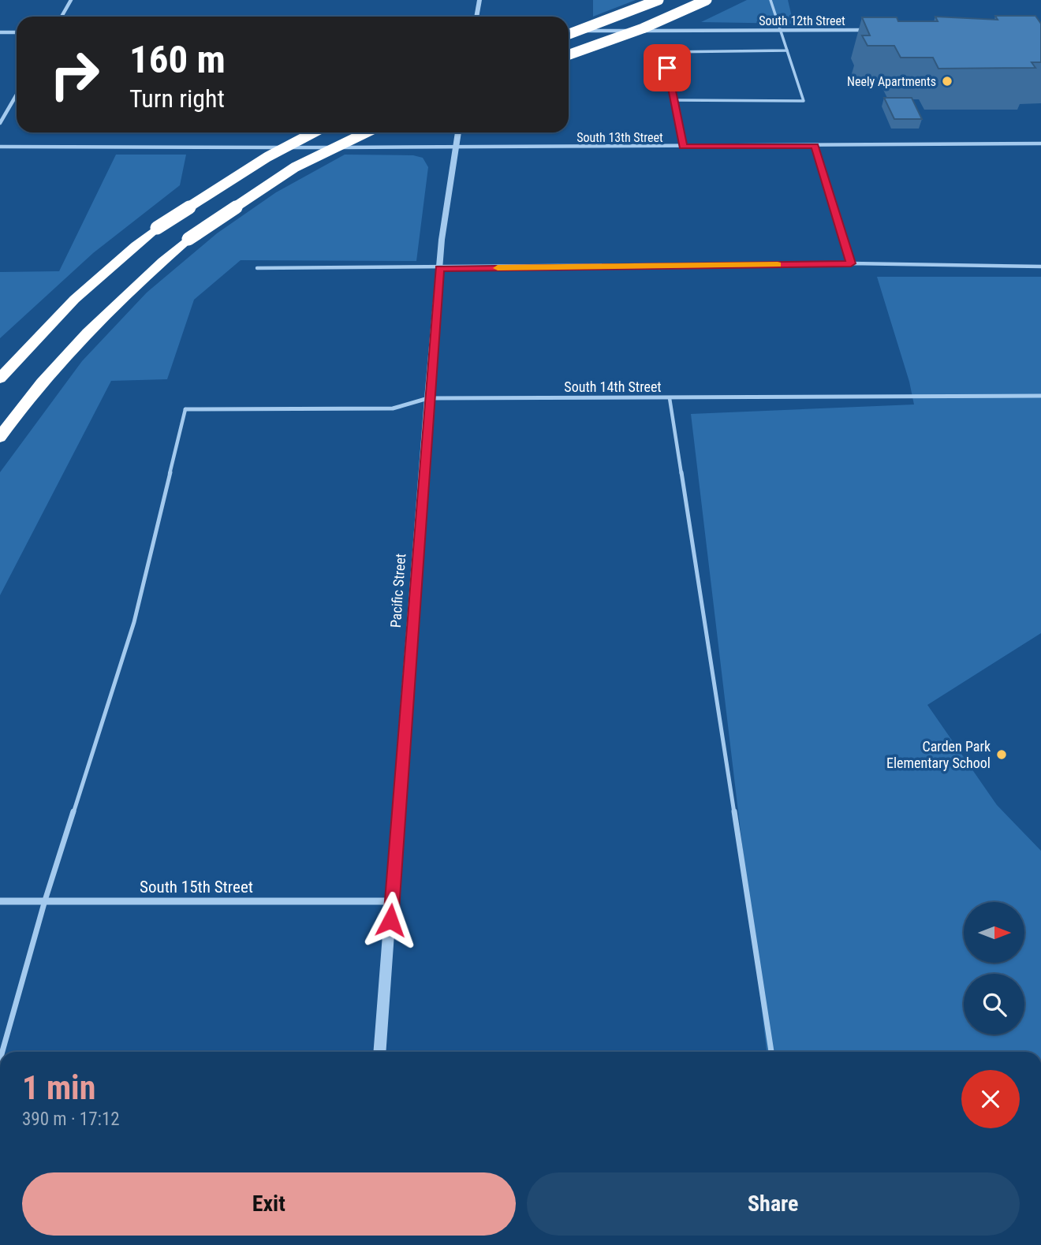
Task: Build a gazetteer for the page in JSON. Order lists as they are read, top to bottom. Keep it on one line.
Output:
{"streets":{"street":["South 12th Street","South 13th Street","South 14th Street","Pacific Street","South 15th Street"]},"crossings":[["South 13th Street","Pacific Street"],["South 14th Street","Pacific Street"],["Pacific Street","South 15th Street"]],"places":["Neely Apartments","Carden Park Elementary School"],"north":"right","page":{"turn":["160 m","Turn right"],"heading":["1 min","390 m · 17:12"],"buttons":["Exit","Share"]}}
